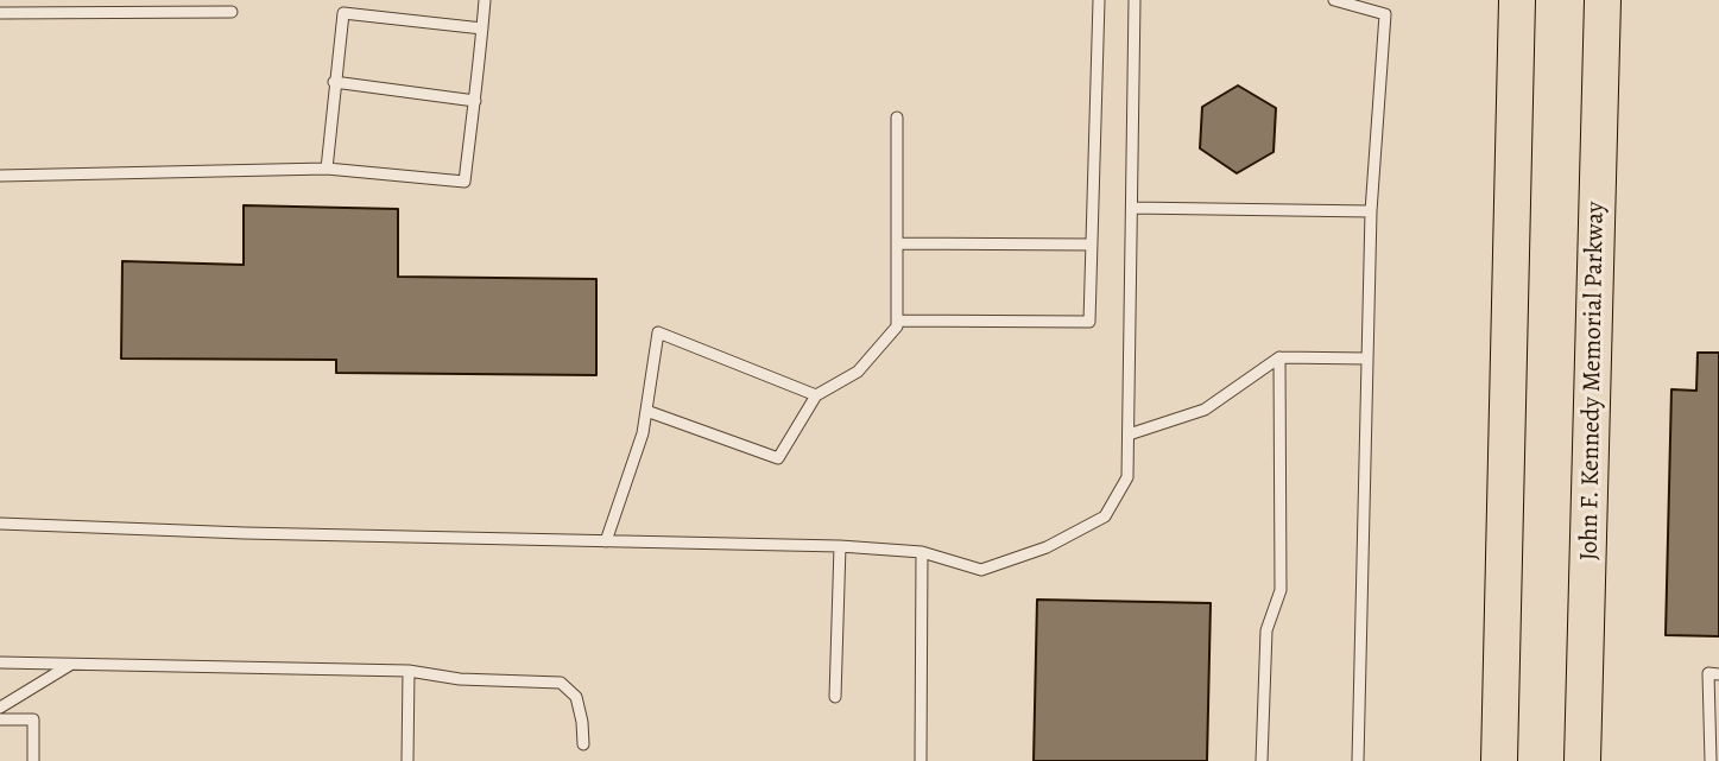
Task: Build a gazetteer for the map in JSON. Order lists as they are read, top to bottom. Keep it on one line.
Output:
{"streets":{"highway":["John F. Kennedy Memorial Parkway"]}}
